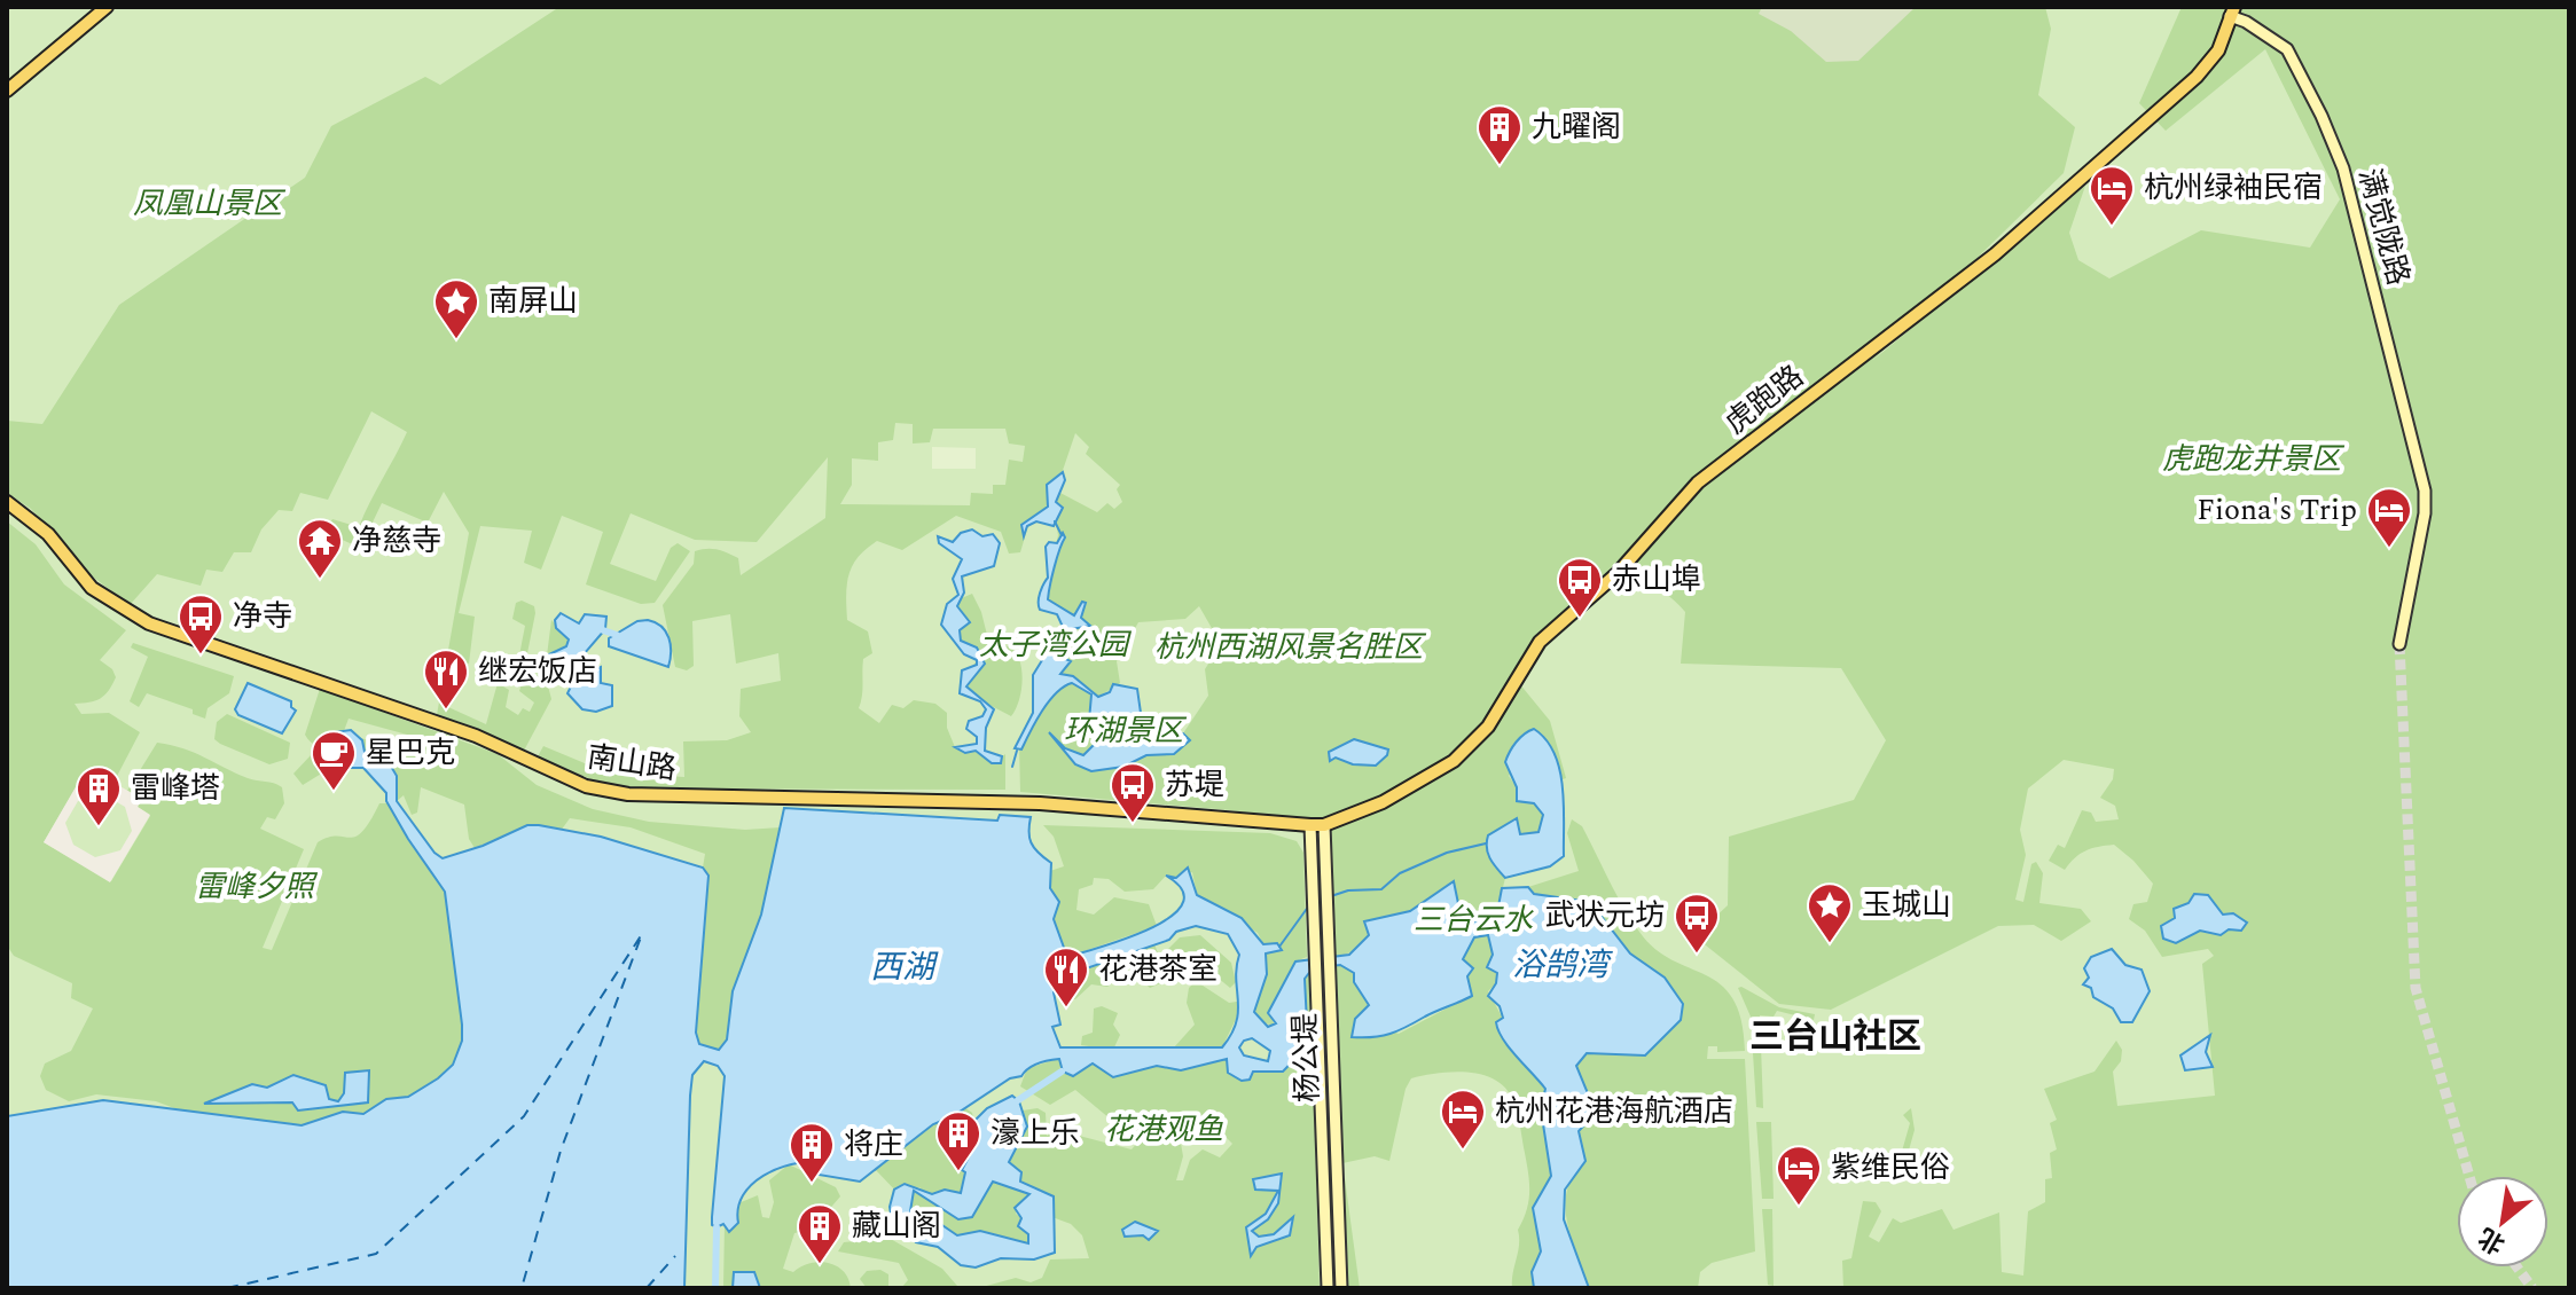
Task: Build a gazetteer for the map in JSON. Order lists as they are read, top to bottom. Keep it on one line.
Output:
{"streets":{"main road":["满觉陇路","虎跑路","南山路","杨公堤"]},"crossings":[["满觉陇路","虎跑路"],["虎跑路","南山路"],["虎跑路","杨公堤"],["南山路","杨公堤"]],"districts":["三台山社区"],"water":["浴鹄湾","西湖"],"parks":["凤凰山景区","虎跑龙井景区","太子湾公园","杭州西湖风景名胜区","环湖景区","雷峰夕照","三台云水","花港观鱼"],"places":{"building":["九曜阁","雷峰塔","濠上乐","将庄","藏山阁"],"hotel":["杭州绿袖民宿","Fiona's Trip","杭州花港海航酒店","紫维民俗"],"place":["南屏山","玉城山"],"temple":["净慈寺"],"bus stop":["赤山埠","净寺","苏堤","武状元坊"],"restaurant":["继宏饭店","花港茶室"],"cafe":["星巴克"]},"north":"bottom left"}
